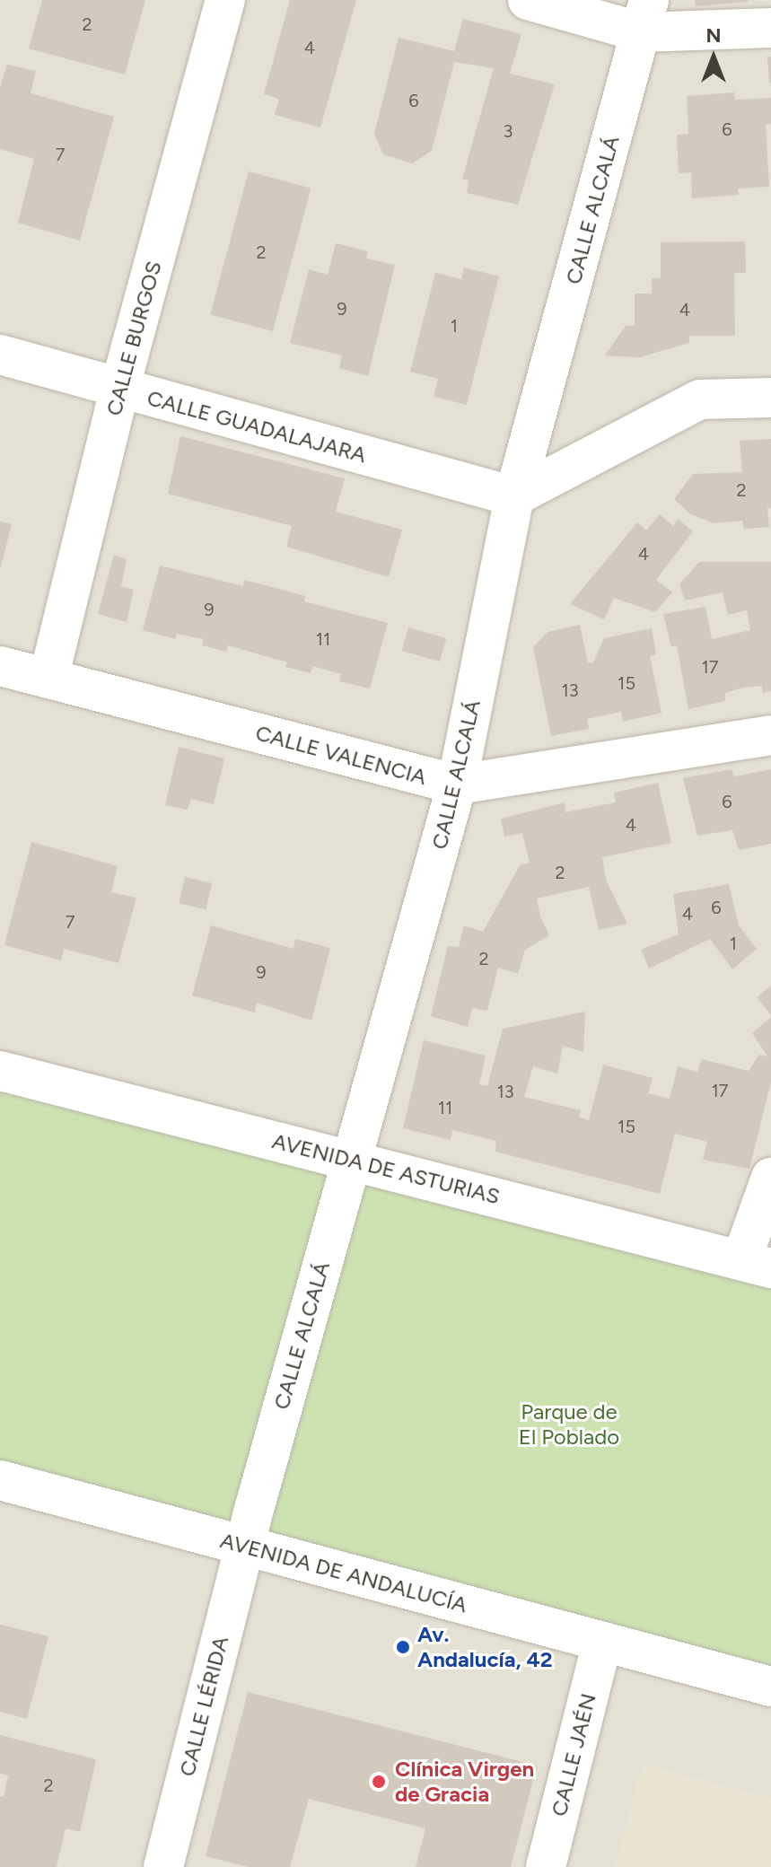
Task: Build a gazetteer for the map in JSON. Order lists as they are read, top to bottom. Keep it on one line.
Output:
{"streets":{"street":["CALLE ALCALÁ","CALLE BURGOS","CALLE GUADALAJARA","CALLE VALENCIA","AVENIDA DE ASTURIAS","AVENIDA DE ANDALUCÍA","CALLE LÉRIDA","CALLE JAÉN"]},"crossings":[["CALLE ALCALÁ","CALLE GUADALAJARA"],["CALLE ALCALÁ","CALLE VALENCIA"],["CALLE ALCALÁ","AVENIDA DE ASTURIAS"],["CALLE ALCALÁ","AVENIDA DE ANDALUCÍA"],["CALLE ALCALÁ","CALLE LÉRIDA"],["CALLE BURGOS","CALLE GUADALAJARA"],["CALLE BURGOS","CALLE VALENCIA"],["AVENIDA DE ANDALUCÍA","CALLE LÉRIDA"],["AVENIDA DE ANDALUCÍA","CALLE JAÉN"]],"parks":["Parque de El Poblado"],"places":["Av. Andalucía, 42","Clínica Virgen de Gracia"],"house_numbers":["2","4","6","6","3","7","2","9","4","1","2","4","9","11","17","15","13","6","4","2","6","4","7","1","2","9","17","13","11","15","2"],"north":"top"}
